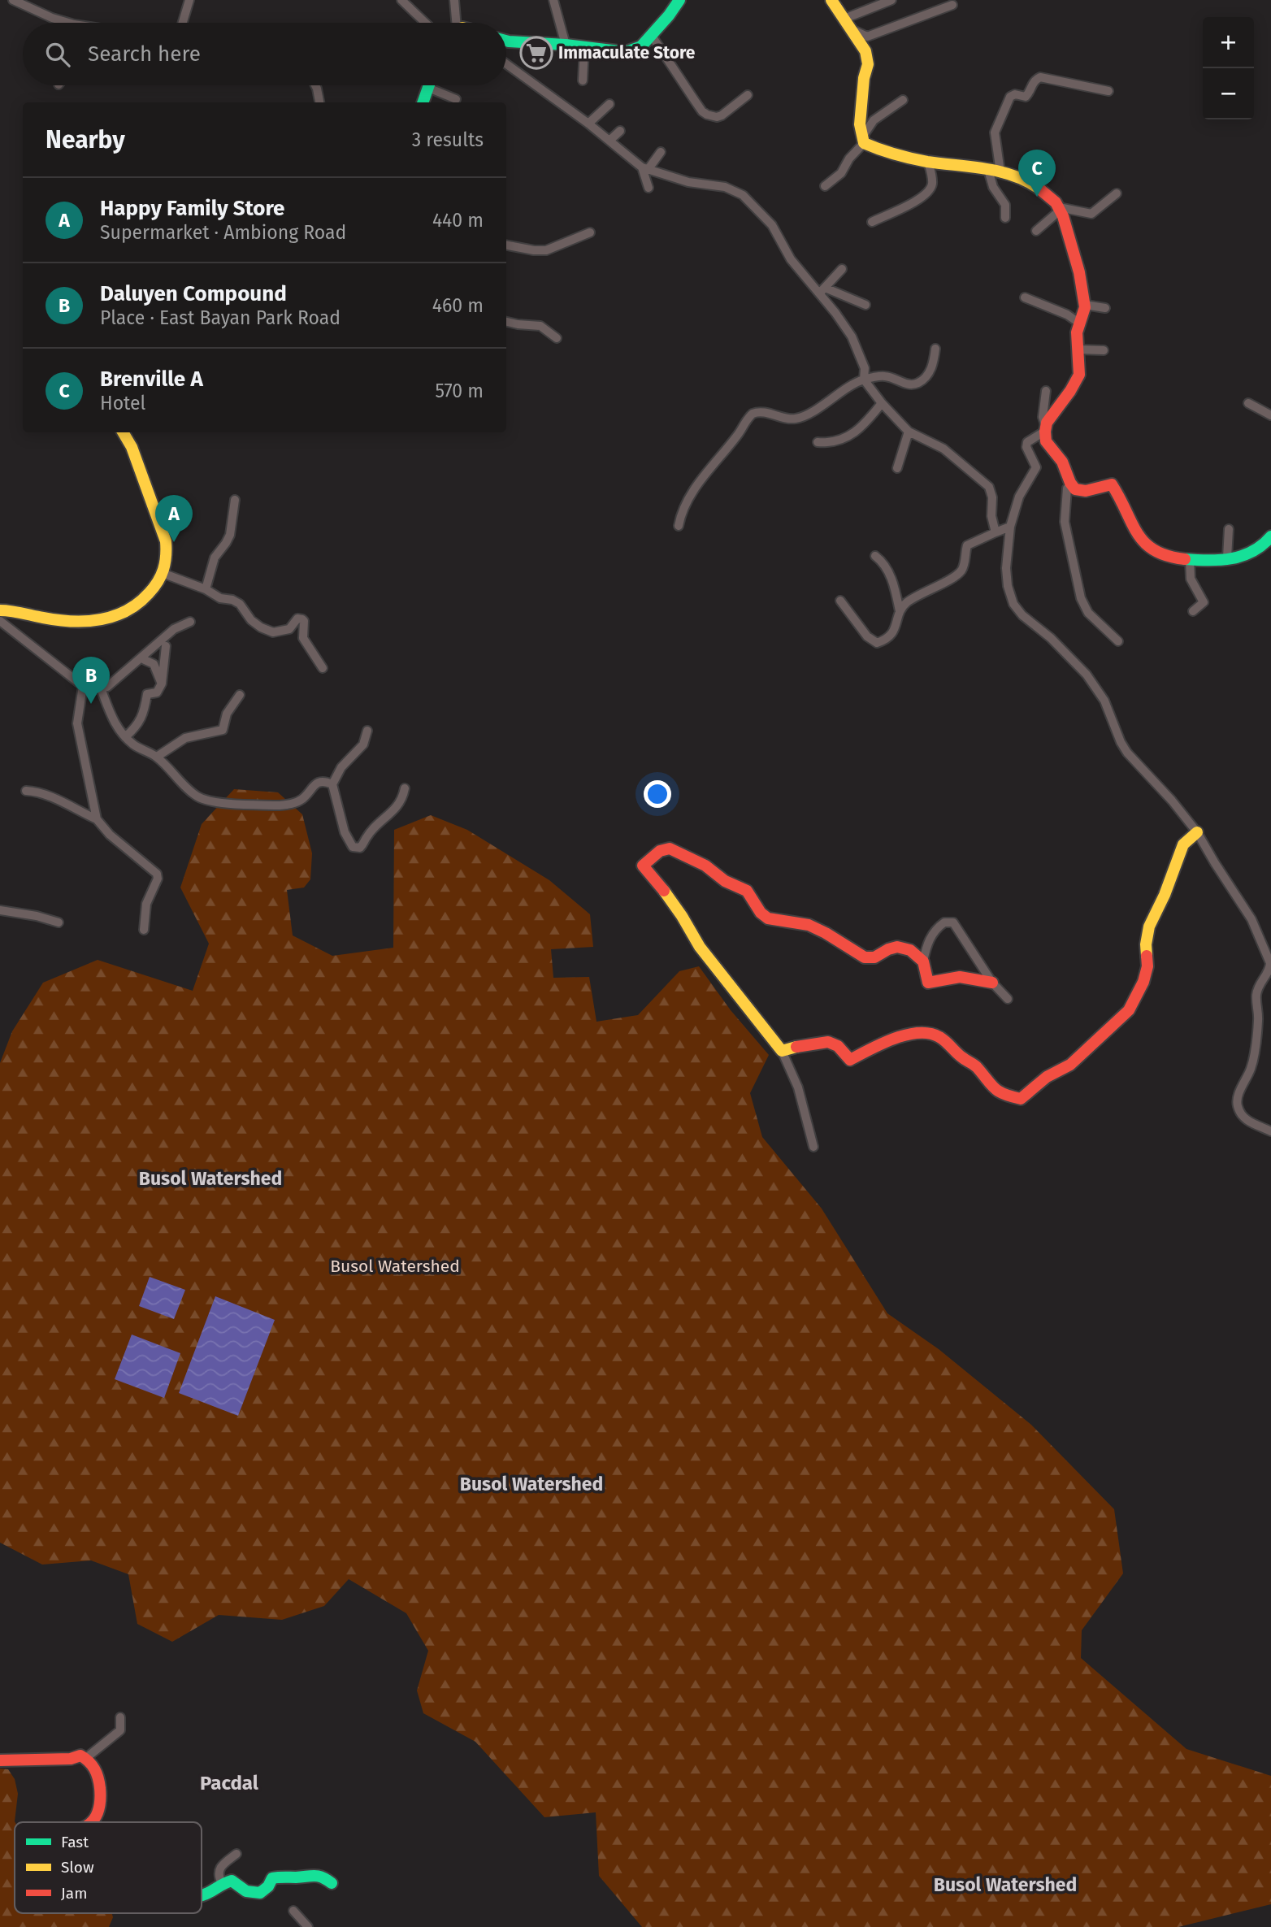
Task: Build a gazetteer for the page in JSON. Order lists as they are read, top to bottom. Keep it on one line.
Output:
{"districts":["Busol Watershed","Busol Watershed","Pacdal","Busol Watershed"],"parks":["Busol Watershed"],"places":{"supermarket":["Immaculate Store"]},"legend":["Fast","Slow","Jam"],"page":{"map_buttons":["+","−"],"search":"Search here","heading":["Nearby","3 results"],"pins":["C","A","B"],"list":[{"mark":"A","name":"Happy Family Store","note":"Supermarket · Ambiong Road","value":"440 m"},{"mark":"B","name":"Daluyen Compound","note":"Place · East Bayan Park Road","value":"460 m"},{"mark":"C","name":"Brenville A","note":"Hotel","value":"570 m"}]}}
